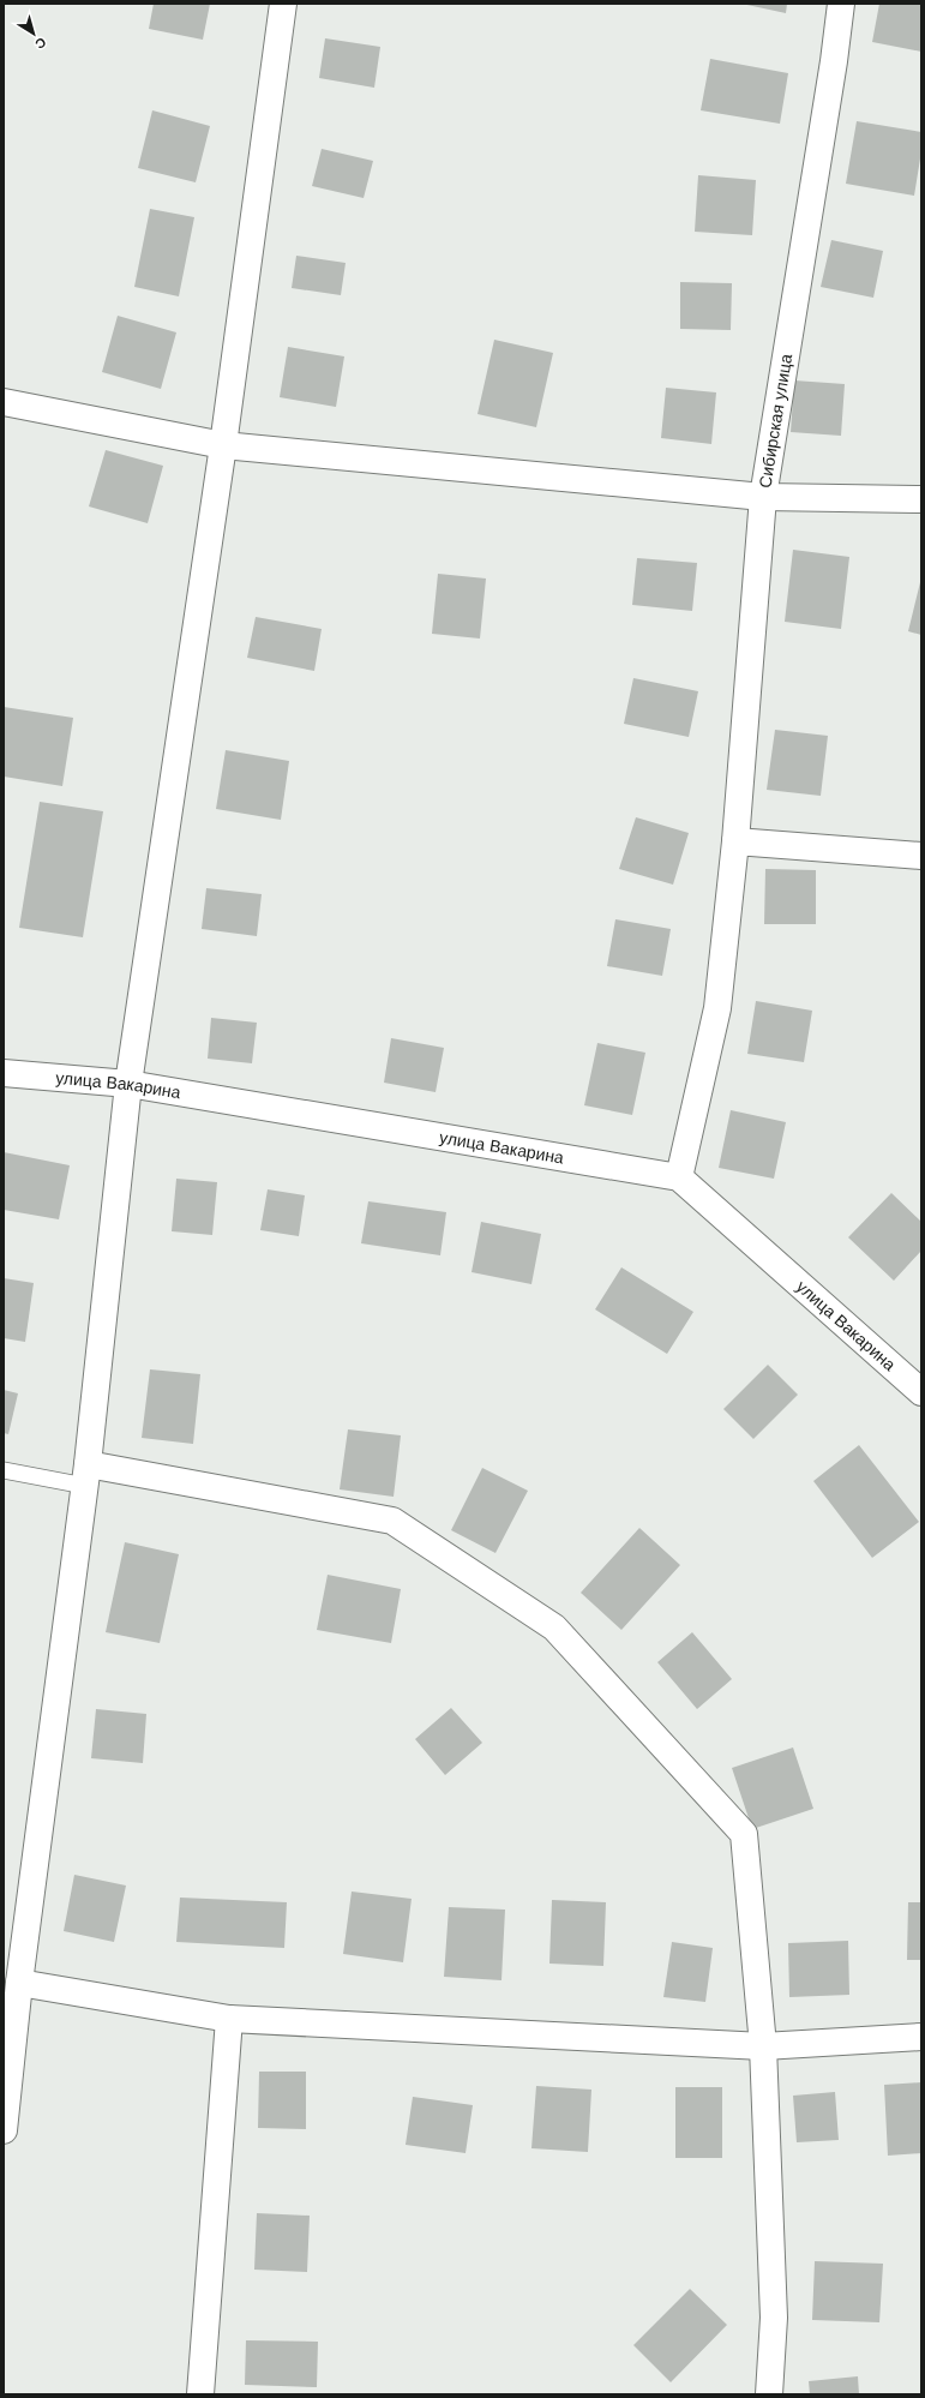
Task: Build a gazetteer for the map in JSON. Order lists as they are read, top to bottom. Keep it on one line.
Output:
{"streets":{"street":["Сибирская улица","улица Вакарина"]},"crossings":[["Сибирская улица","улица Вакарина"]],"north":"bottom right"}
